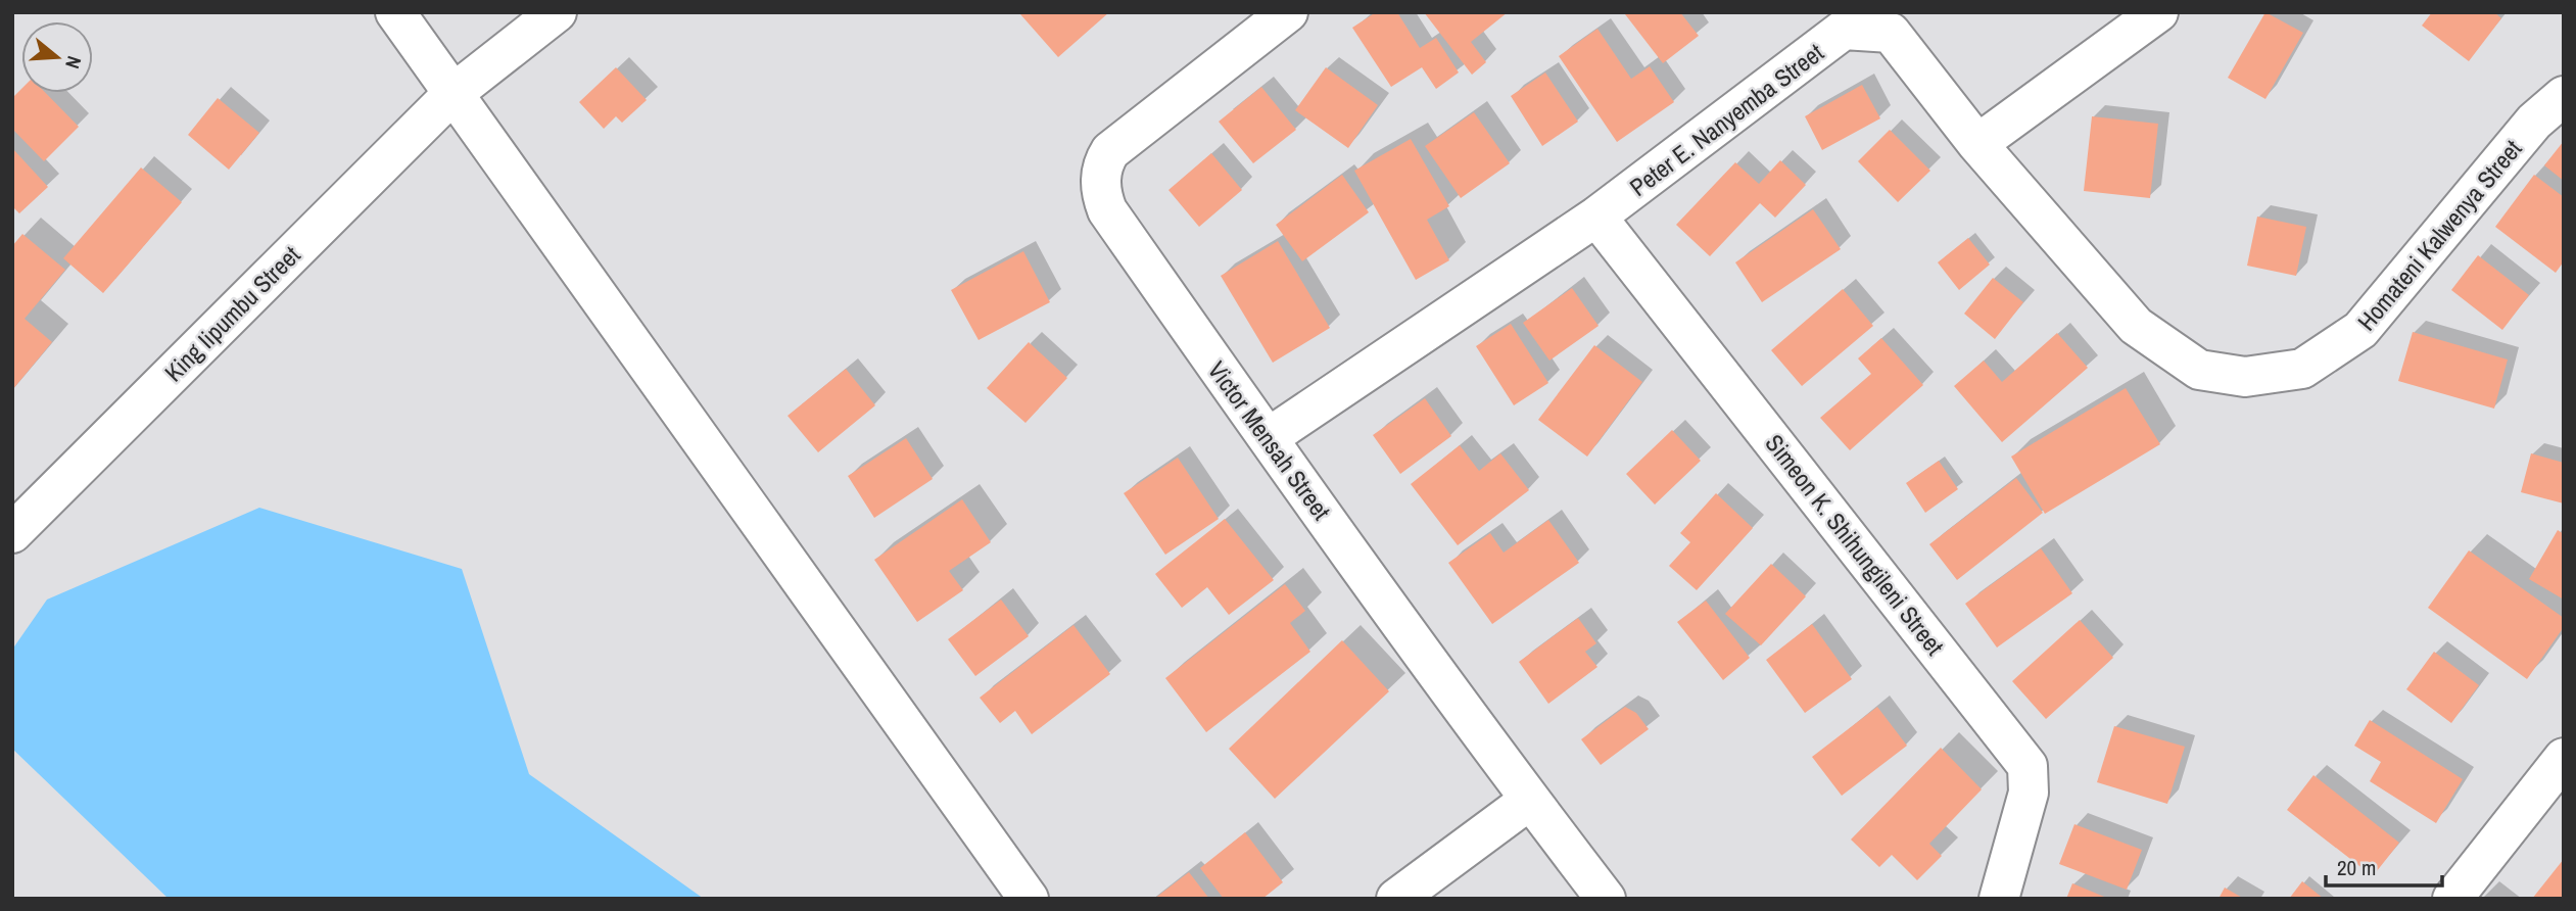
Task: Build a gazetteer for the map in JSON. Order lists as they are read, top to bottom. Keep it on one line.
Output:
{"streets":{"street":["Peter E. Nanyemba Street","Homateni Kalwenya Street","King Iipumbu Street","Victor Mensah Street","Simeon K. Shihungileni Street"]},"crossings":[["Peter E. Nanyemba Street","Homateni Kalwenya Street"],["Peter E. Nanyemba Street","Victor Mensah Street"],["Peter E. Nanyemba Street","Simeon K. Shihungileni Street"]],"scale_bar":"20 m","north":"right"}
